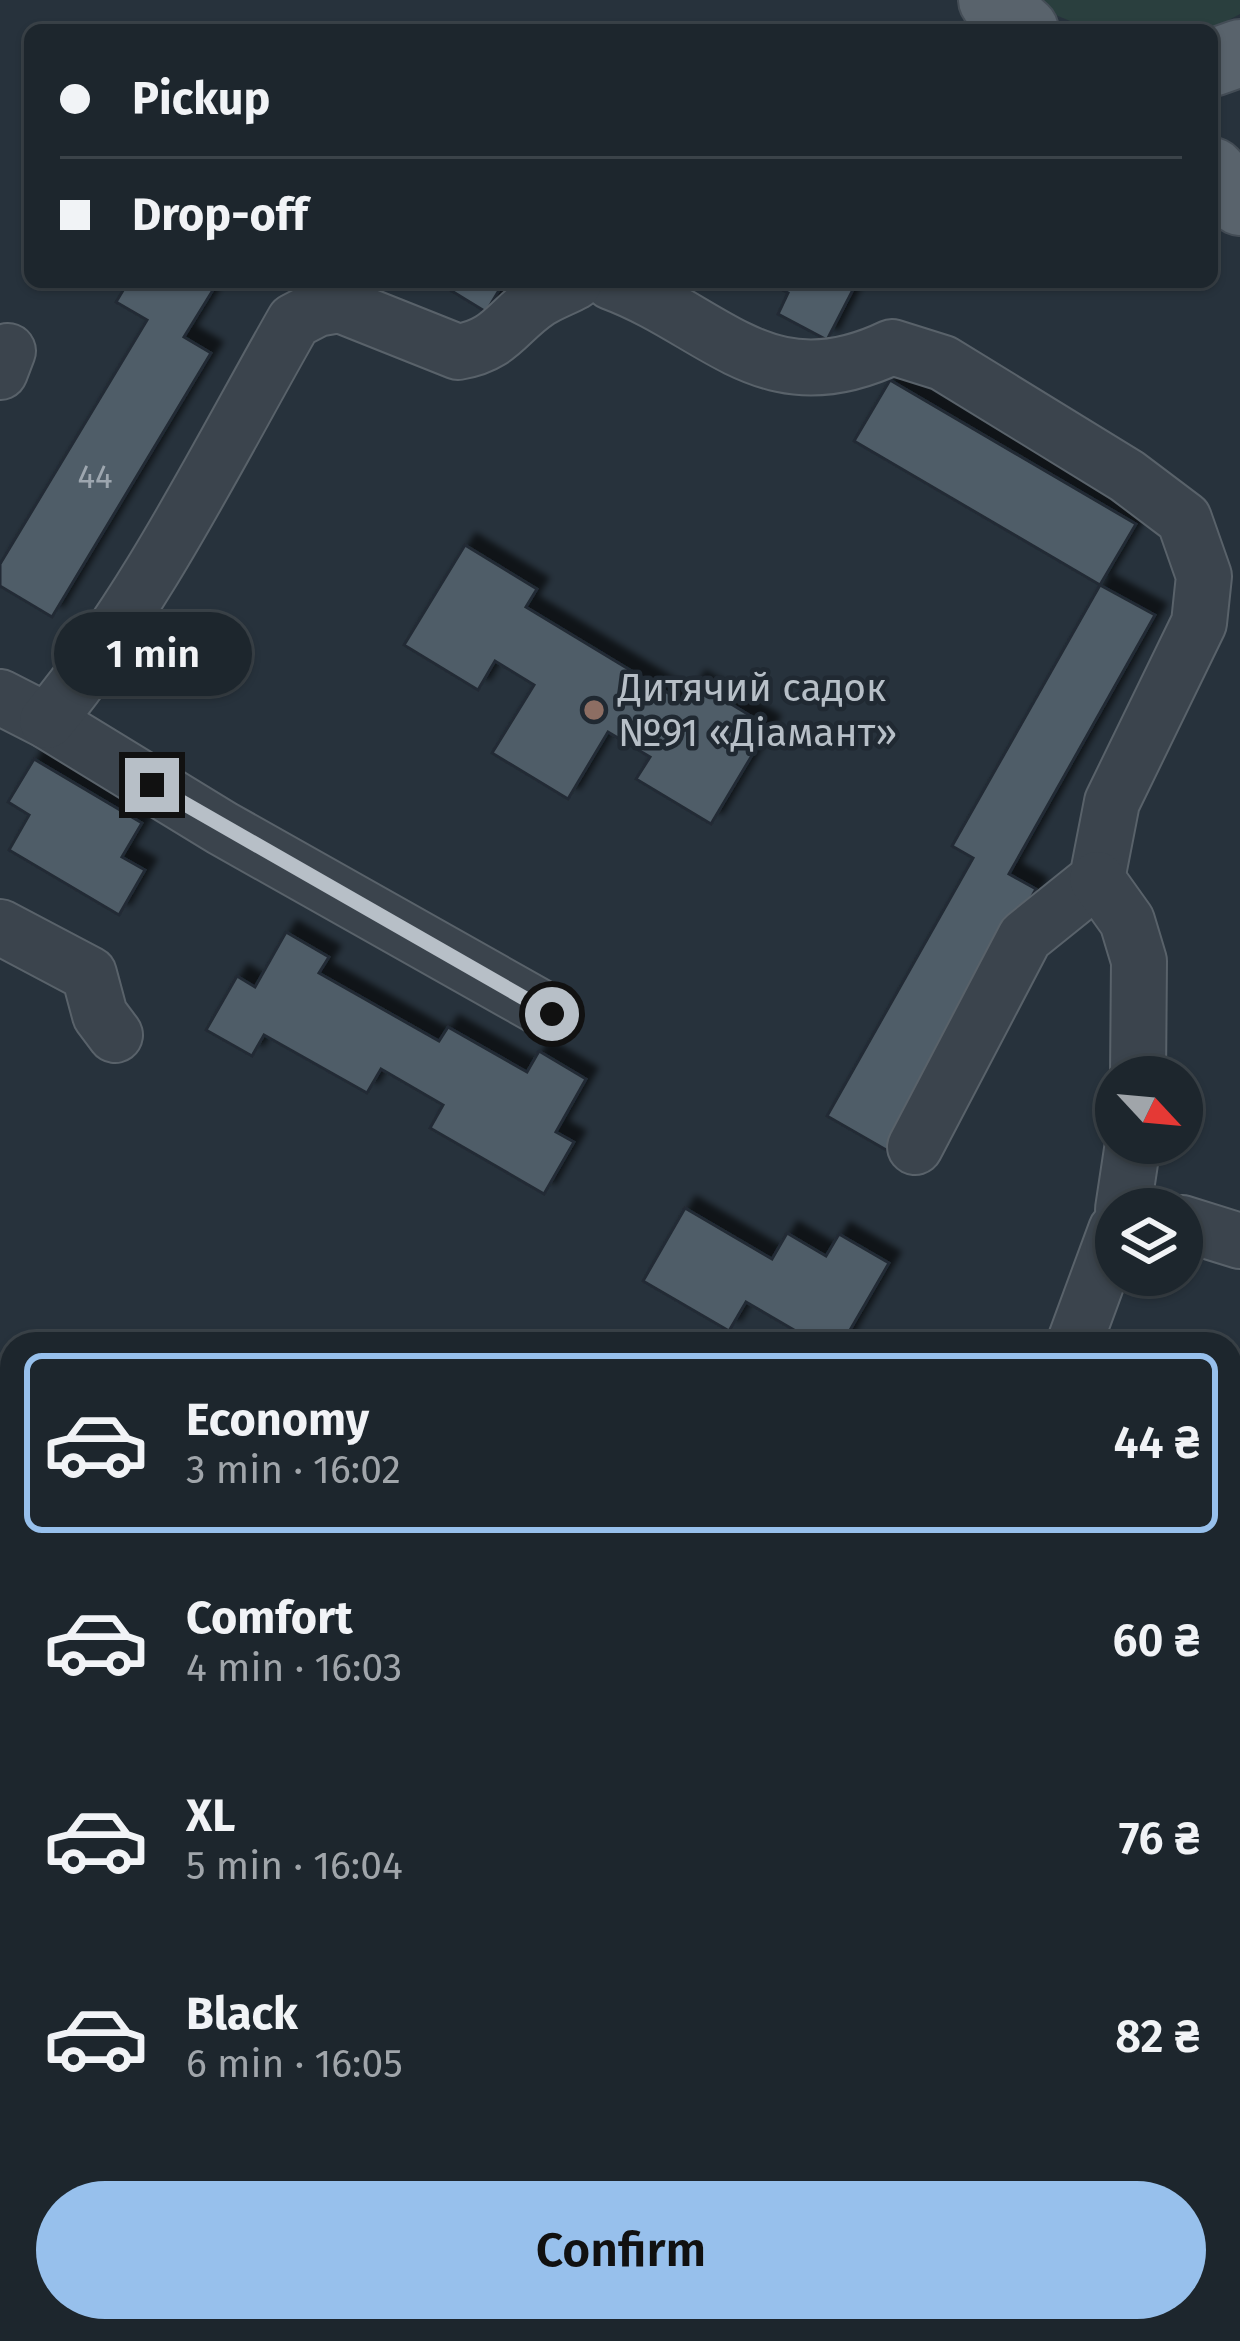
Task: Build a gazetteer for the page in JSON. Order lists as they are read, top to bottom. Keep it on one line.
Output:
{"places":["Дитячий садок №91 «Діамант»"],"house_numbers":["44"],"north":"bottom right","page":{"banner":["Pickup","Drop-off"],"bubble":"1 min","list":[{"name":"Economy","note":"3 min · 16:02","value":"44 ₴"},{"name":"Comfort","note":"4 min · 16:03","value":"60 ₴"},{"name":"XL","note":"5 min · 16:04","value":"76 ₴"},{"name":"Black","note":"6 min · 16:05","value":"82 ₴"}],"buttons":"Confirm"}}
